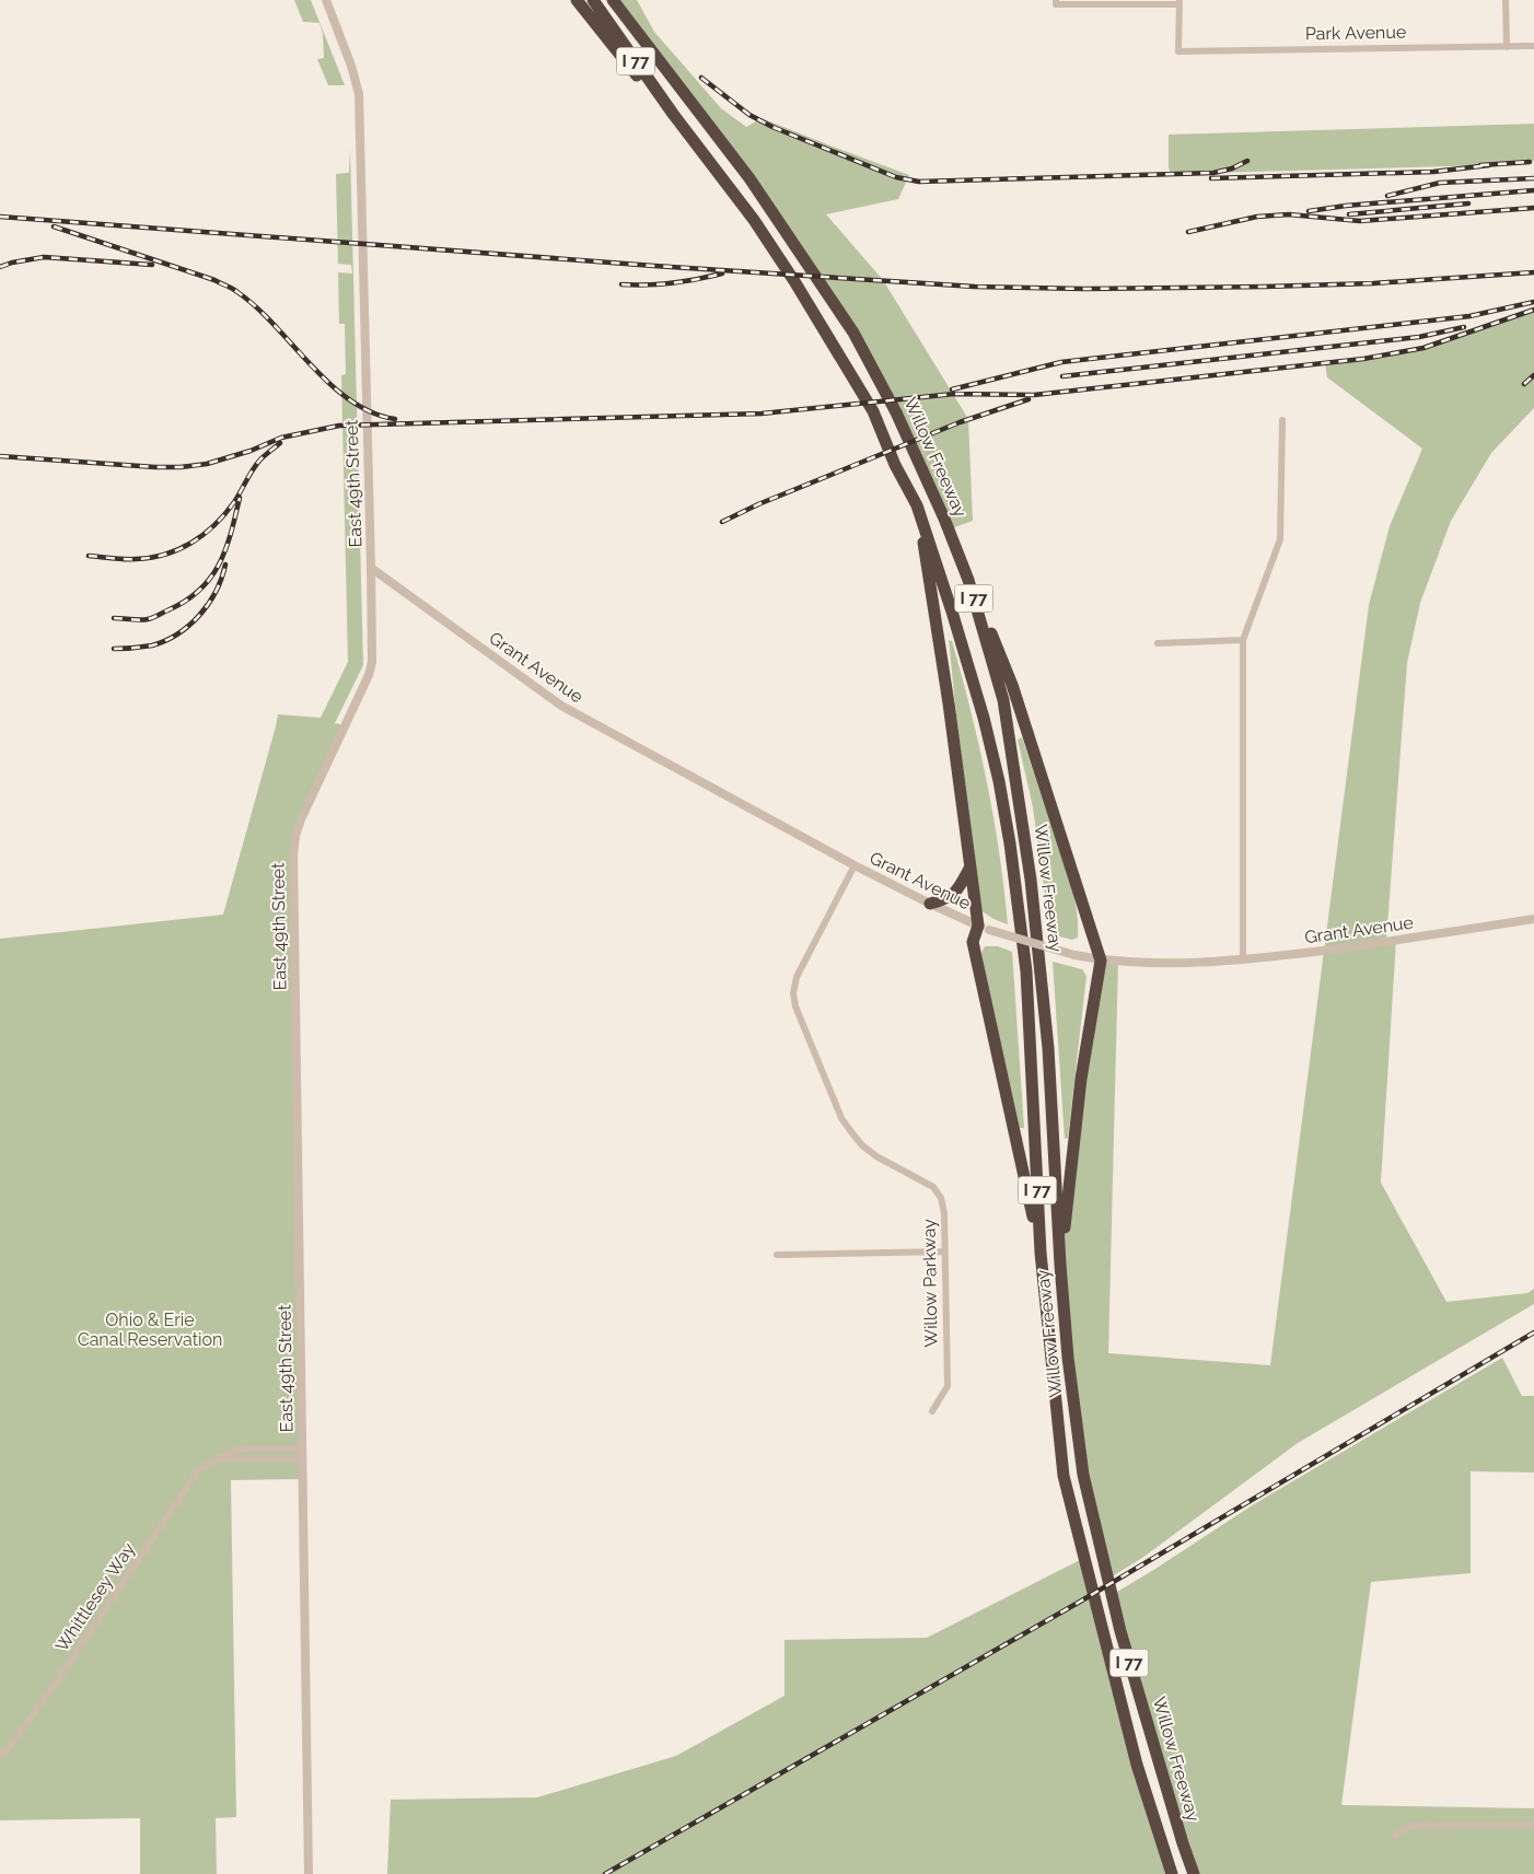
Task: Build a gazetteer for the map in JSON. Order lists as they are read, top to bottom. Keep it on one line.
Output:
{"streets":{"highway":["I 77","Willow Freeway"],"street":["Park Avenue","East 49th Street","Grant Avenue","Willow Parkway","Whittlesey Way"]},"crossings":[["East 49th Street","Grant Avenue"],["East 49th Street","Whittlesey Way"],["Grant Avenue","Willow Parkway"]],"parks":["Ohio & Erie Canal Reservation"]}
